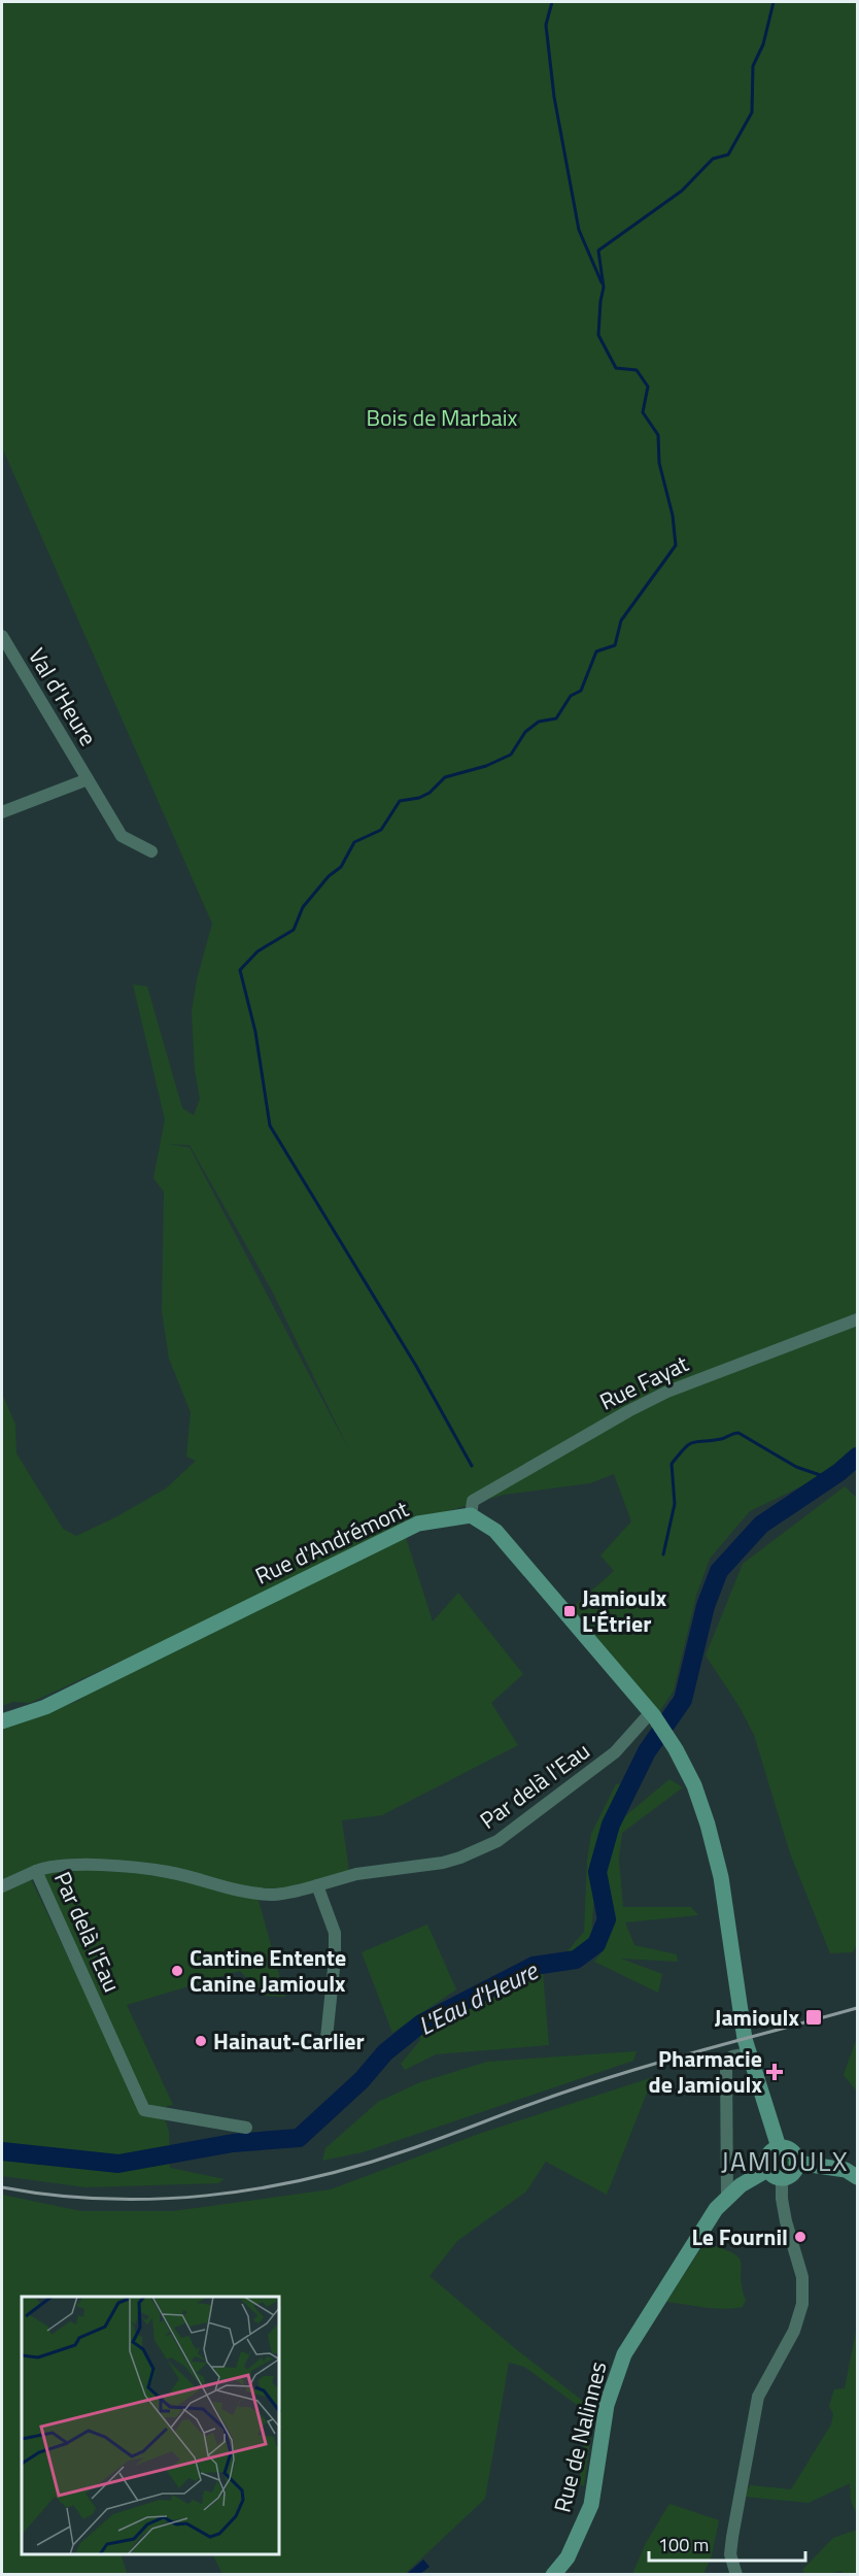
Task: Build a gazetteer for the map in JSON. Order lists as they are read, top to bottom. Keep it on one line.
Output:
{"streets":{"street":["Val d'Heure","Rue Fayat","Rue d'Andrémont","Par delà l'Eau","Rue de Nalinnes"]},"crossings":[["Rue Fayat","Rue d'Andrémont"]],"districts":["JAMIOULX"],"water":["L'Eau d'Heure"],"parks":["Bois de Marbaix"],"places":{"transit":["Jamioulx L'Étrier","Jamioulx"],"other":["Cantine Entente Canine Jamioulx","Hainaut-Carlier","Le Fournil"],"health":["Pharmacie de Jamioulx"]},"scale_bar":"100 m"}
